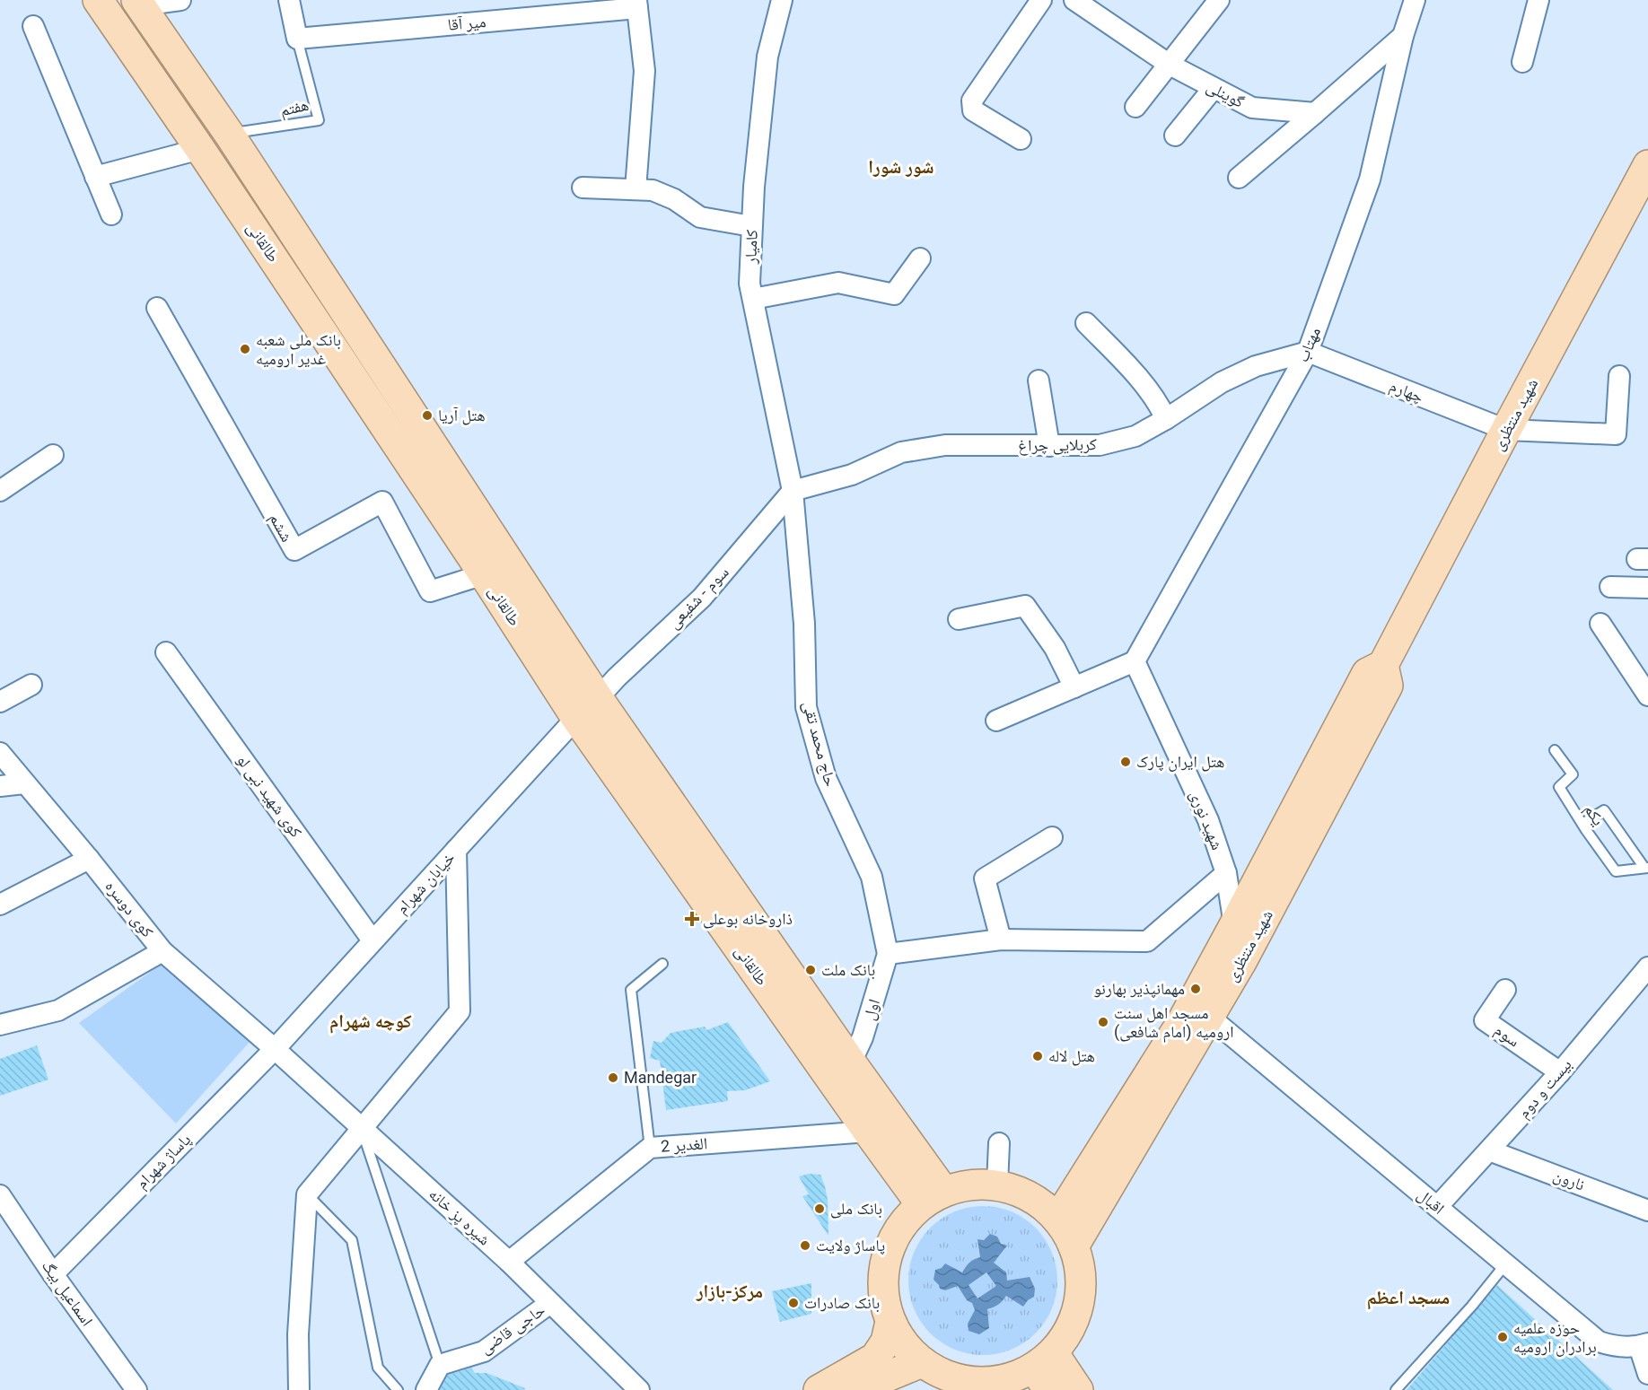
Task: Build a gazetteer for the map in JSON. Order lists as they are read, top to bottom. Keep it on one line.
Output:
{"streets":{"main road":["طالقانی","شهید منتظری"],"street":["میر آقا","گوینلی","کامیار","مهتاب","چهارم","کربلایی چراغ","ششم","سوم - شفیعی","حاج محمد تقی","کوی شهید نبی لو","شهید نوری","خیابان شهرام","کوی دوسره","اول","سوم","بیست و دوم","2 الغدیر","پاساژ شهرام","نارون","اقبال","شیره پز خانه","اسماعیل بیگ","حاجی قاضی"],"lane":["هفتم","یکم"]},"crossings":[["میر آقا","هفتم"],["هفتم","طالقانی"],["طالقانی","ششم"],["طالقانی","سوم - شفیعی"],["طالقانی","خیابان شهرام"],["طالقانی","اول"],["طالقانی","2 الغدیر"],["کامیار","کربلایی چراغ"],["کامیار","سوم - شفیعی"],["کامیار","حاج محمد تقی"],["مهتاب","چهارم"],["مهتاب","کربلایی چراغ"],["مهتاب","شهید نوری"],["چهارم","شهید منتظری"],["چهارم","کربلایی چراغ"],["شهید منتظری","شهید نوری"],["شهید منتظری","اقبال"],["کربلایی چراغ","سوم - شفیعی"],["کربلایی چراغ","حاج محمد تقی"],["سوم - شفیعی","حاج محمد تقی"],["حاج محمد تقی","اول"],["کوی شهید نبی لو","خیابان شهرام"],["خیابان شهرام","کوی دوسره"],["خیابان شهرام","پاساژ شهرام"],["خیابان شهرام","شیره پز خانه"],["کوی دوسره","پاساژ شهرام"],["کوی دوسره","شیره پز خانه"],["سوم","بیست و دوم"],["بیست و دوم","نارون"],["بیست و دوم","اقبال"],["2 الغدیر","شیره پز خانه"],["پاساژ شهرام","شیره پز خانه"],["پاساژ شهرام","اسماعیل بیگ"],["شیره پز خانه","حاجی قاضی"]],"districts":["شور شورا","کوچه شهرام","مرکز-بازار","مسجد اعظم"],"places":{"other":["بانک ملی شعبه غدیر ارومیه","هتل آریا","هتل ایران پارک","بانک ملت","مهمانپذیر بهارنو","مسجد اهل سنت ارومیه (امام شافعی)","هتل لاله","Mandegar","بانک ملی","پاساژ ولایت","بانک صادرات","حوزه علمیه برادران ارومیه"],"health":["ذاروخانه بوعلی"]}}
